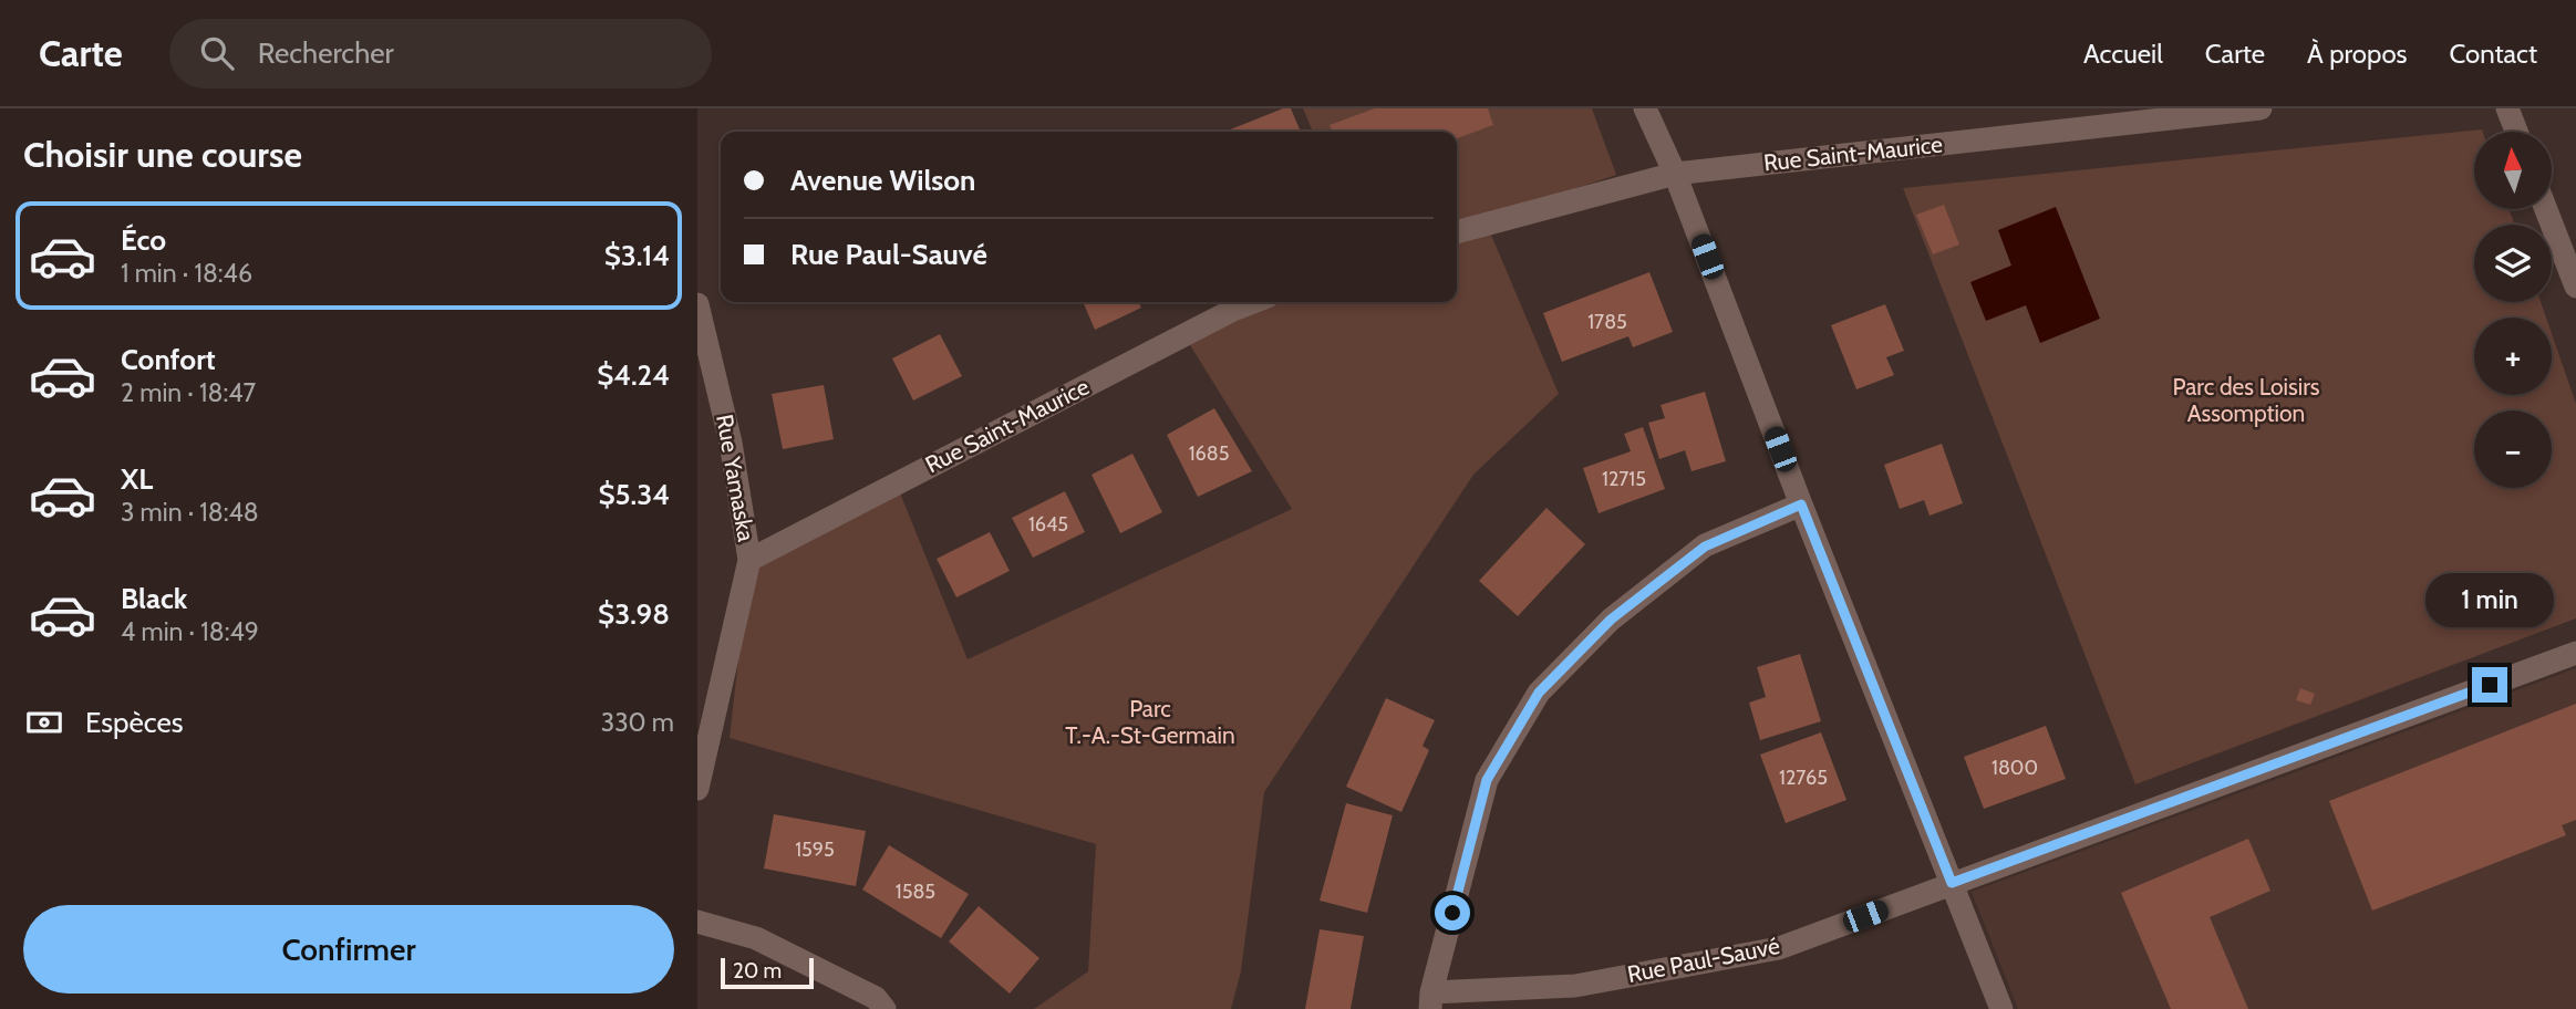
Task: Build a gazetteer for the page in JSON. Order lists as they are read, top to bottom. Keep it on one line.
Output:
{"streets":{"street":["Rue Saint-Maurice","Rue Yamaska","Rue Paul-Sauvé"]},"crossings":[["Rue Saint-Maurice","Rue Yamaska"]],"parks":["Parc des Loisirs Assomption","Parc T.-A.-St-Germain"],"house_numbers":["1785","1685","12715","1645","1800","12765","1595","1585"],"scale_bar":"20 m","north":"top","page":{"header":"Carte","search":"Rechercher","nav":["Accueil","Carte","À propos","Contact"],"heading":"Choisir une course","map_buttons":["+","−"],"banner":["Avenue Wilson","Rue Paul-Sauvé"],"list":[{"name":"Éco","note":"1 min · 18:46","value":"$3.14"},{"name":"Confort","note":"2 min · 18:47","value":"$4.24"},{"name":"XL","note":"3 min · 18:48","value":"$5.34"},{"name":"Black","note":"4 min · 18:49","value":"$3.98"}],"bubble":"1 min","pay":["Espèces","330 m"],"buttons":"Confirmer","scale":"20 m"}}
